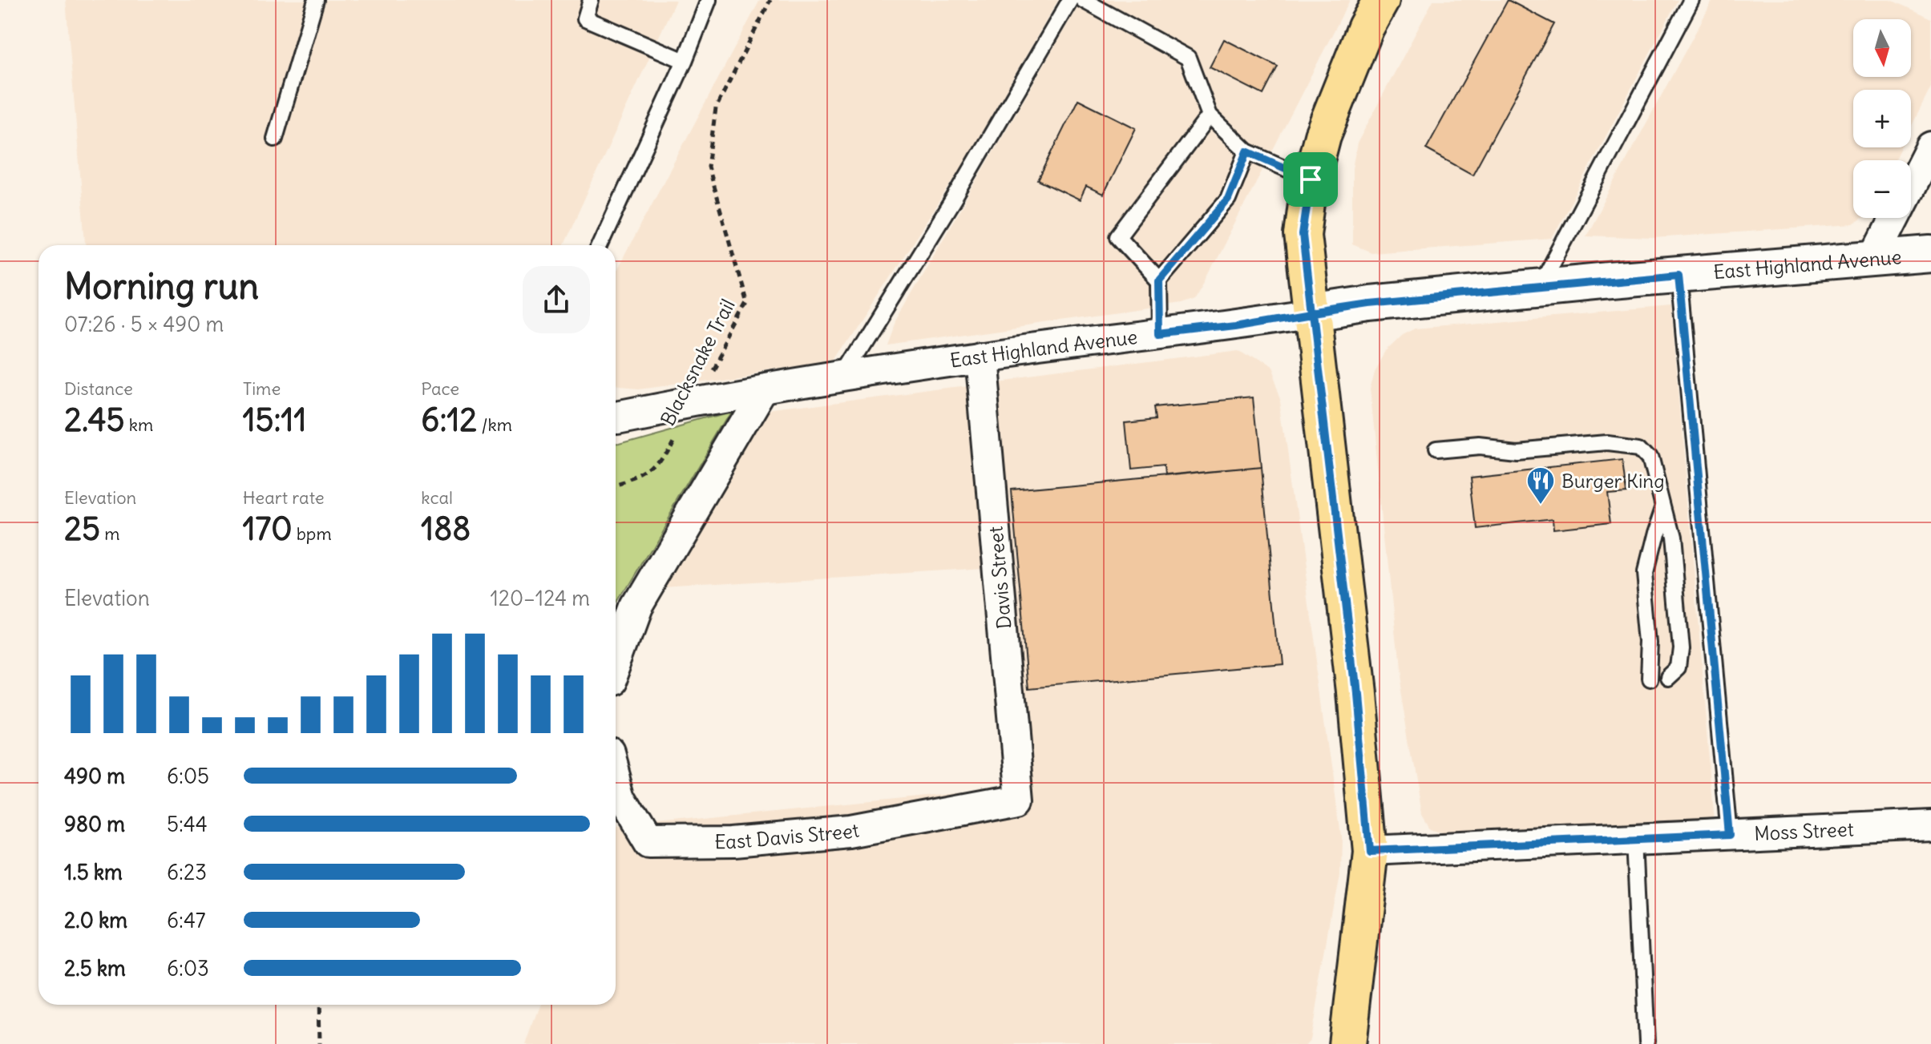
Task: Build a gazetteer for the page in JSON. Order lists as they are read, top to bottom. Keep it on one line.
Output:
{"streets":{"street":["East Highland Avenue","Davis Street","Moss Street","East Davis Street"],"path":["Blacksnake Trail"]},"crossings":[["East Highland Avenue","Blacksnake Trail"],["East Highland Avenue","Davis Street"],["Davis Street","East Davis Street"]],"places":{"restaurant":["Burger King"]},"north":"bottom","page":{"map_buttons":["+","−"],"heading":["Morning run","07:26 · 5 × 490 m"],"stats":[["Distance","2.45 km"],["Time","15:11"],["Pace","6:12 /km"],["Elevation","25 m"],["Heart rate","170 bpm"],["kcal","188"]],"chart":["Elevation","120–124 m"],"list":[{"name":"490 m","note":"6:05"},{"name":"980 m","note":"5:44"},{"name":"1.5 km","note":"6:23"},{"name":"2.0 km","note":"6:47"},{"name":"2.5 km","note":"6:03"}]}}
